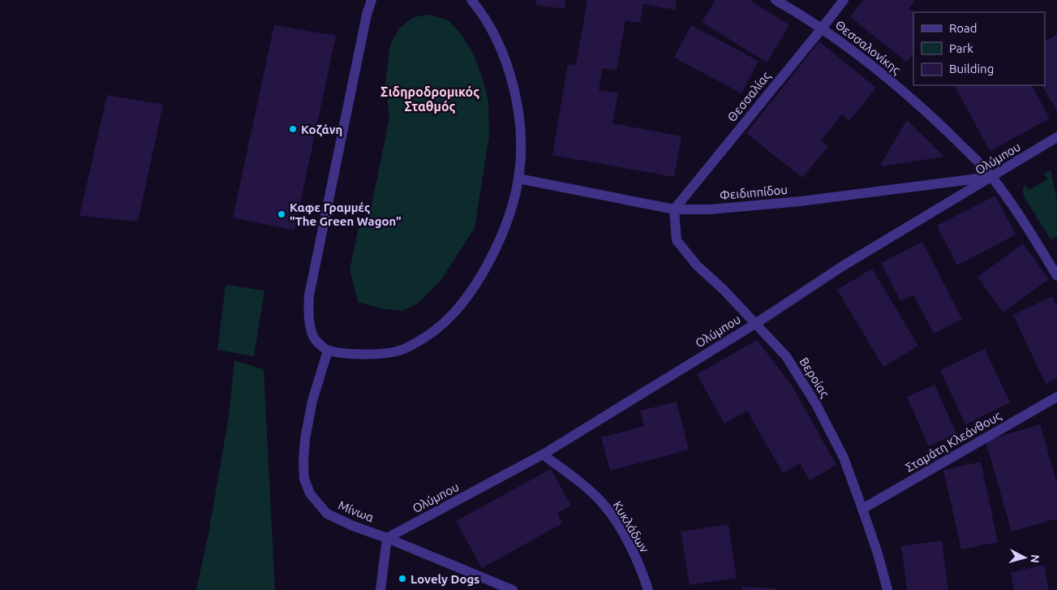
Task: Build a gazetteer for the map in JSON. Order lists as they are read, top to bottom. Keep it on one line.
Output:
{"streets":{"street":["Θεσσαλονίκης","Θεσσαλίας","Ολύμπου","Φειδιππίδου","Βεροίας","Σταμάτη Κλεάνθους","Μίνωα","Κυκλάδων"]},"crossings":[["Θεσσαλονίκης","Θεσσαλίας"],["Θεσσαλονίκης","Ολύμπου"],["Θεσσαλονίκης","Φειδιππίδου"],["Θεσσαλίας","Φειδιππίδου"],["Θεσσαλίας","Βεροίας"],["Ολύμπου","Φειδιππίδου"],["Ολύμπου","Βεροίας"],["Ολύμπου","Μίνωα"],["Ολύμπου","Κυκλάδων"],["Φειδιππίδου","Βεροίας"],["Βεροίας","Σταμάτη Κλεάνθους"]],"districts":["Σιδηροδρομικός Σταθμός"],"places":["Κοζάνη","Καφε Γραμμές \"The Green Wagon\"","Lovely Dogs"],"legend":["Road","Park","Building"],"north":"right"}
